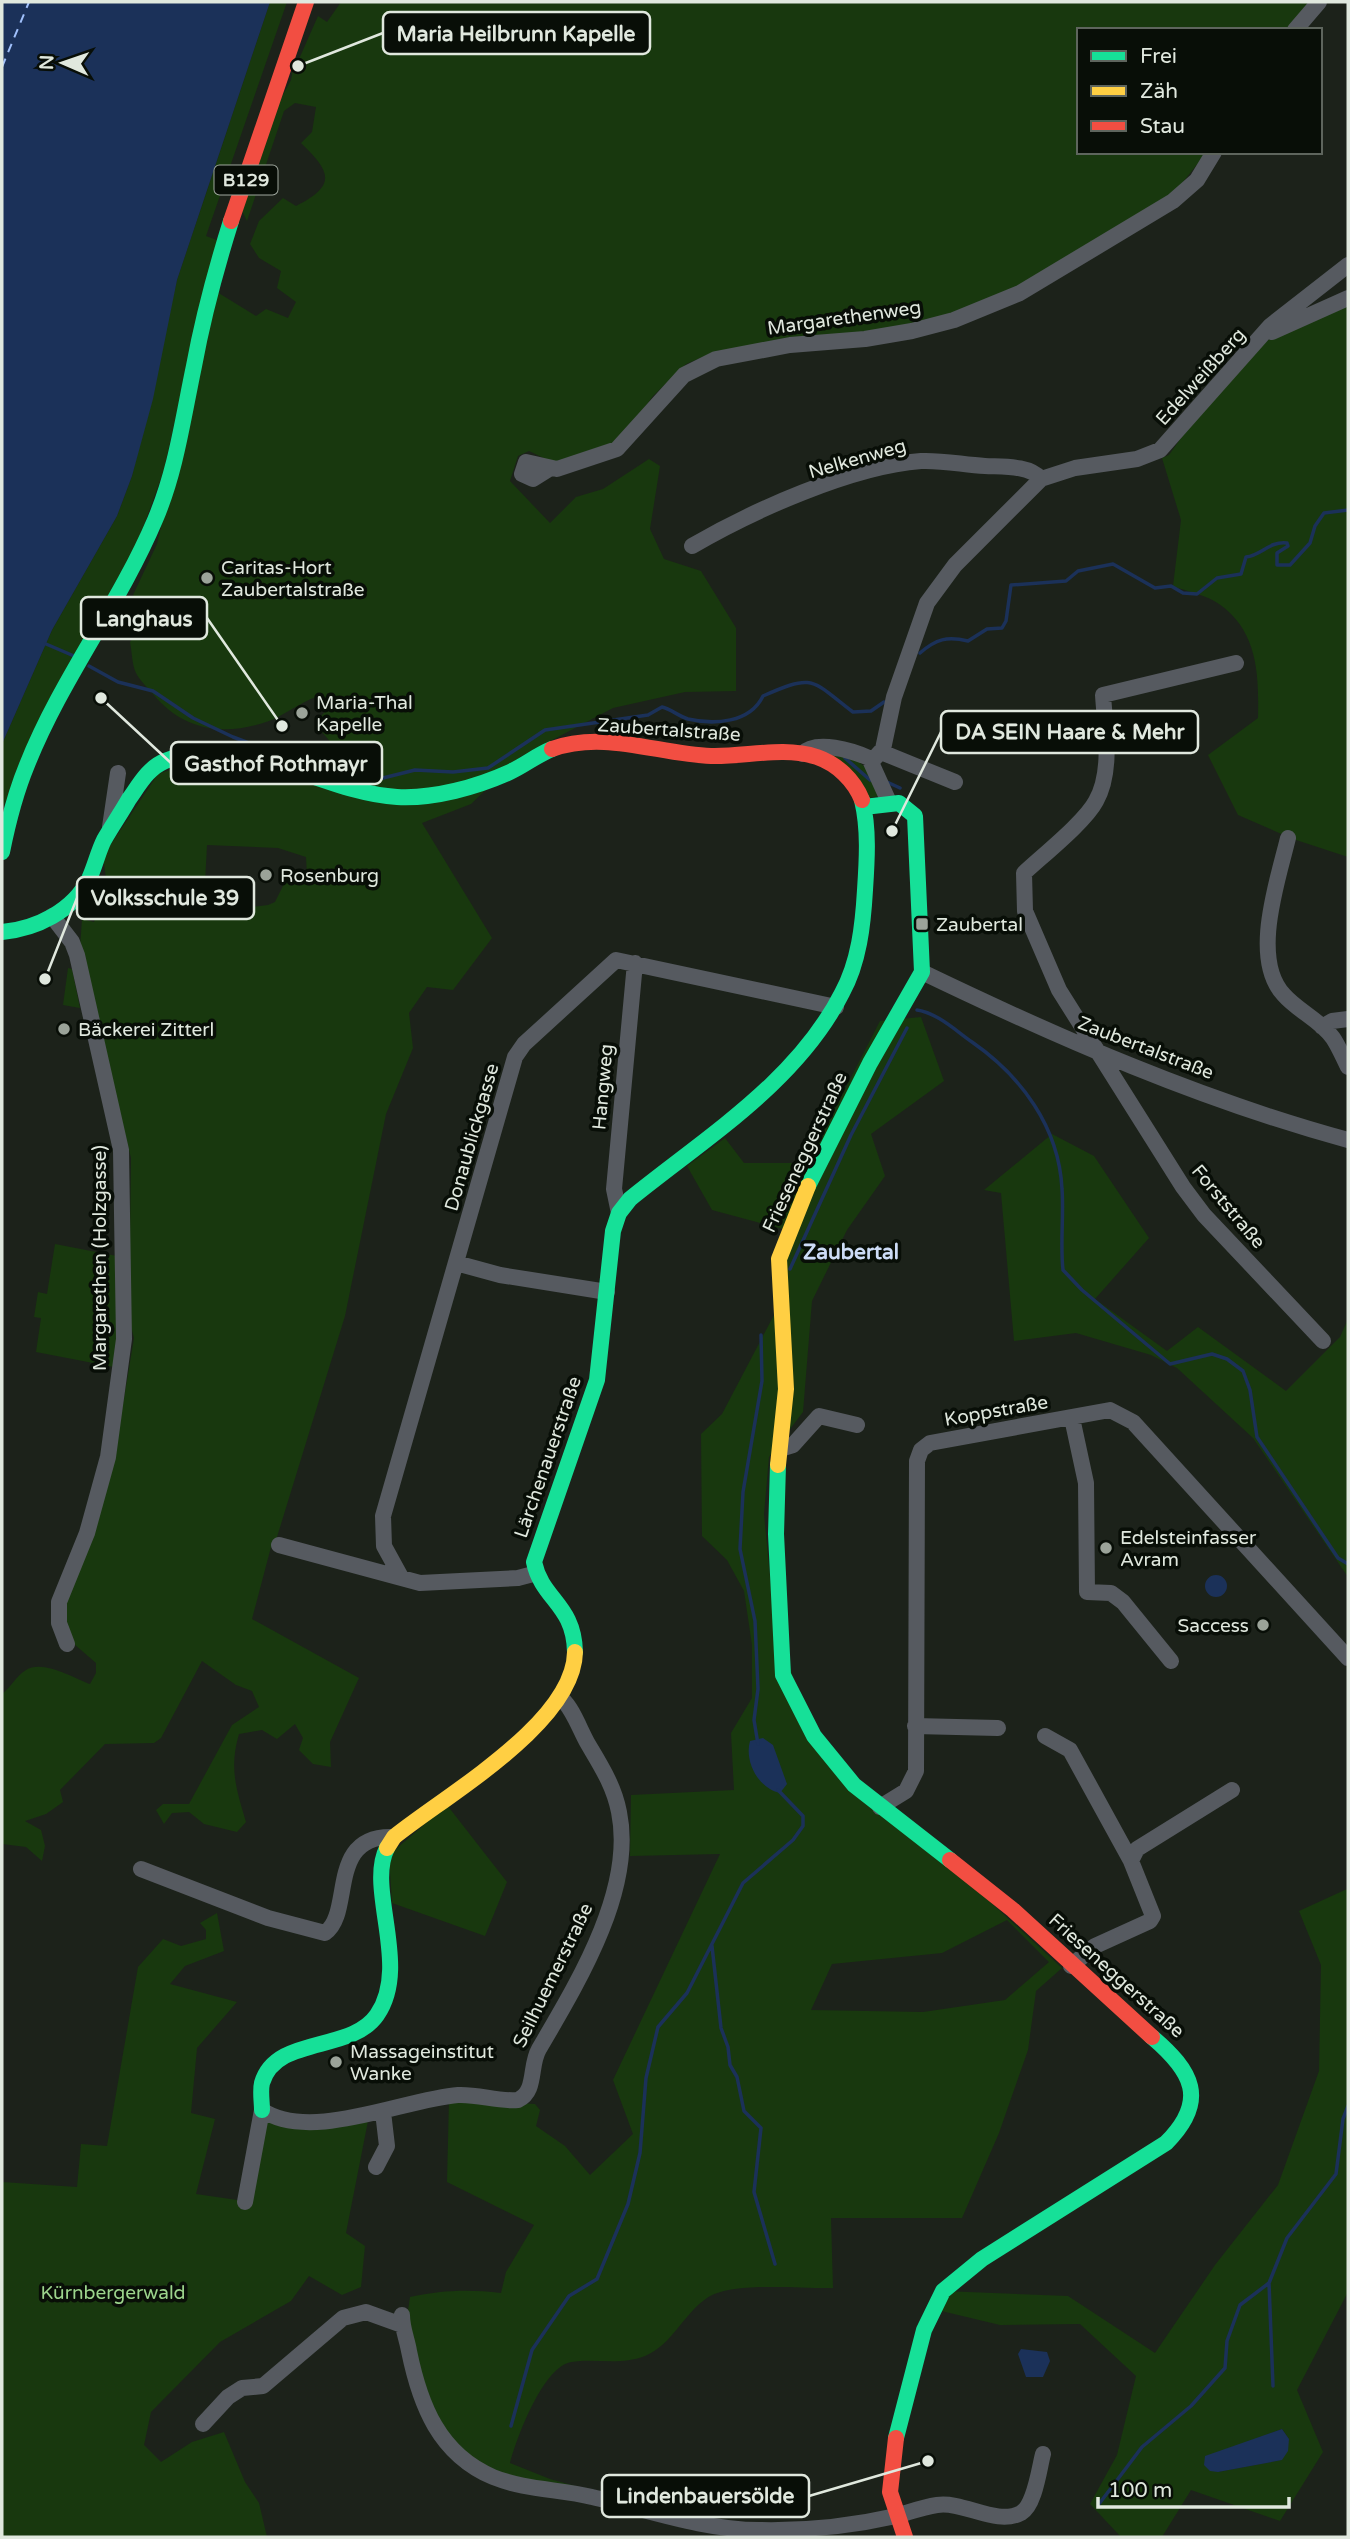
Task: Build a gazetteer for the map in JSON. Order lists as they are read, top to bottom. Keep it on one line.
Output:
{"streets":{"street":["B129","Margarethenweg","Edelweißberg","Nelkenweg","Zaubertalstraße","Hangweg","Donaublickgasse","Frieseneggerstraße","Forststraße","Margarethen (Holzgasse)","Koppstraße","Lärchenauerstraße","Seilhuemerstraße"]},"crossings":[["Edelweißberg","Nelkenweg"],["Zaubertalstraße","Frieseneggerstraße"],["Zaubertalstraße","Forststraße"],["Zaubertalstraße","Margarethen (Holzgasse)"],["Hangweg","Donaublickgasse"],["Hangweg","Lärchenauerstraße"],["Frieseneggerstraße","Koppstraße"]],"districts":["Zaubertal"],"parks":["Kürnbergerwald"],"places":{"other":["Maria Heilbrunn Kapelle","Caritas-Hort Zaubertalstraße","Gasthof Rothmayr","Maria-Thal Kapelle","Langhaus","DA SEIN Haare & Mehr","Rosenburg","Volksschule 39","Bäckerei Zitterl","Edelsteinfasser Avram","Saccess","Massageinstitut Wanke","Lindenbauersölde"],"transit":["Zaubertal"]},"legend":["Frei","Zäh","Stau"],"scale_bar":"100 m","north":"left"}
